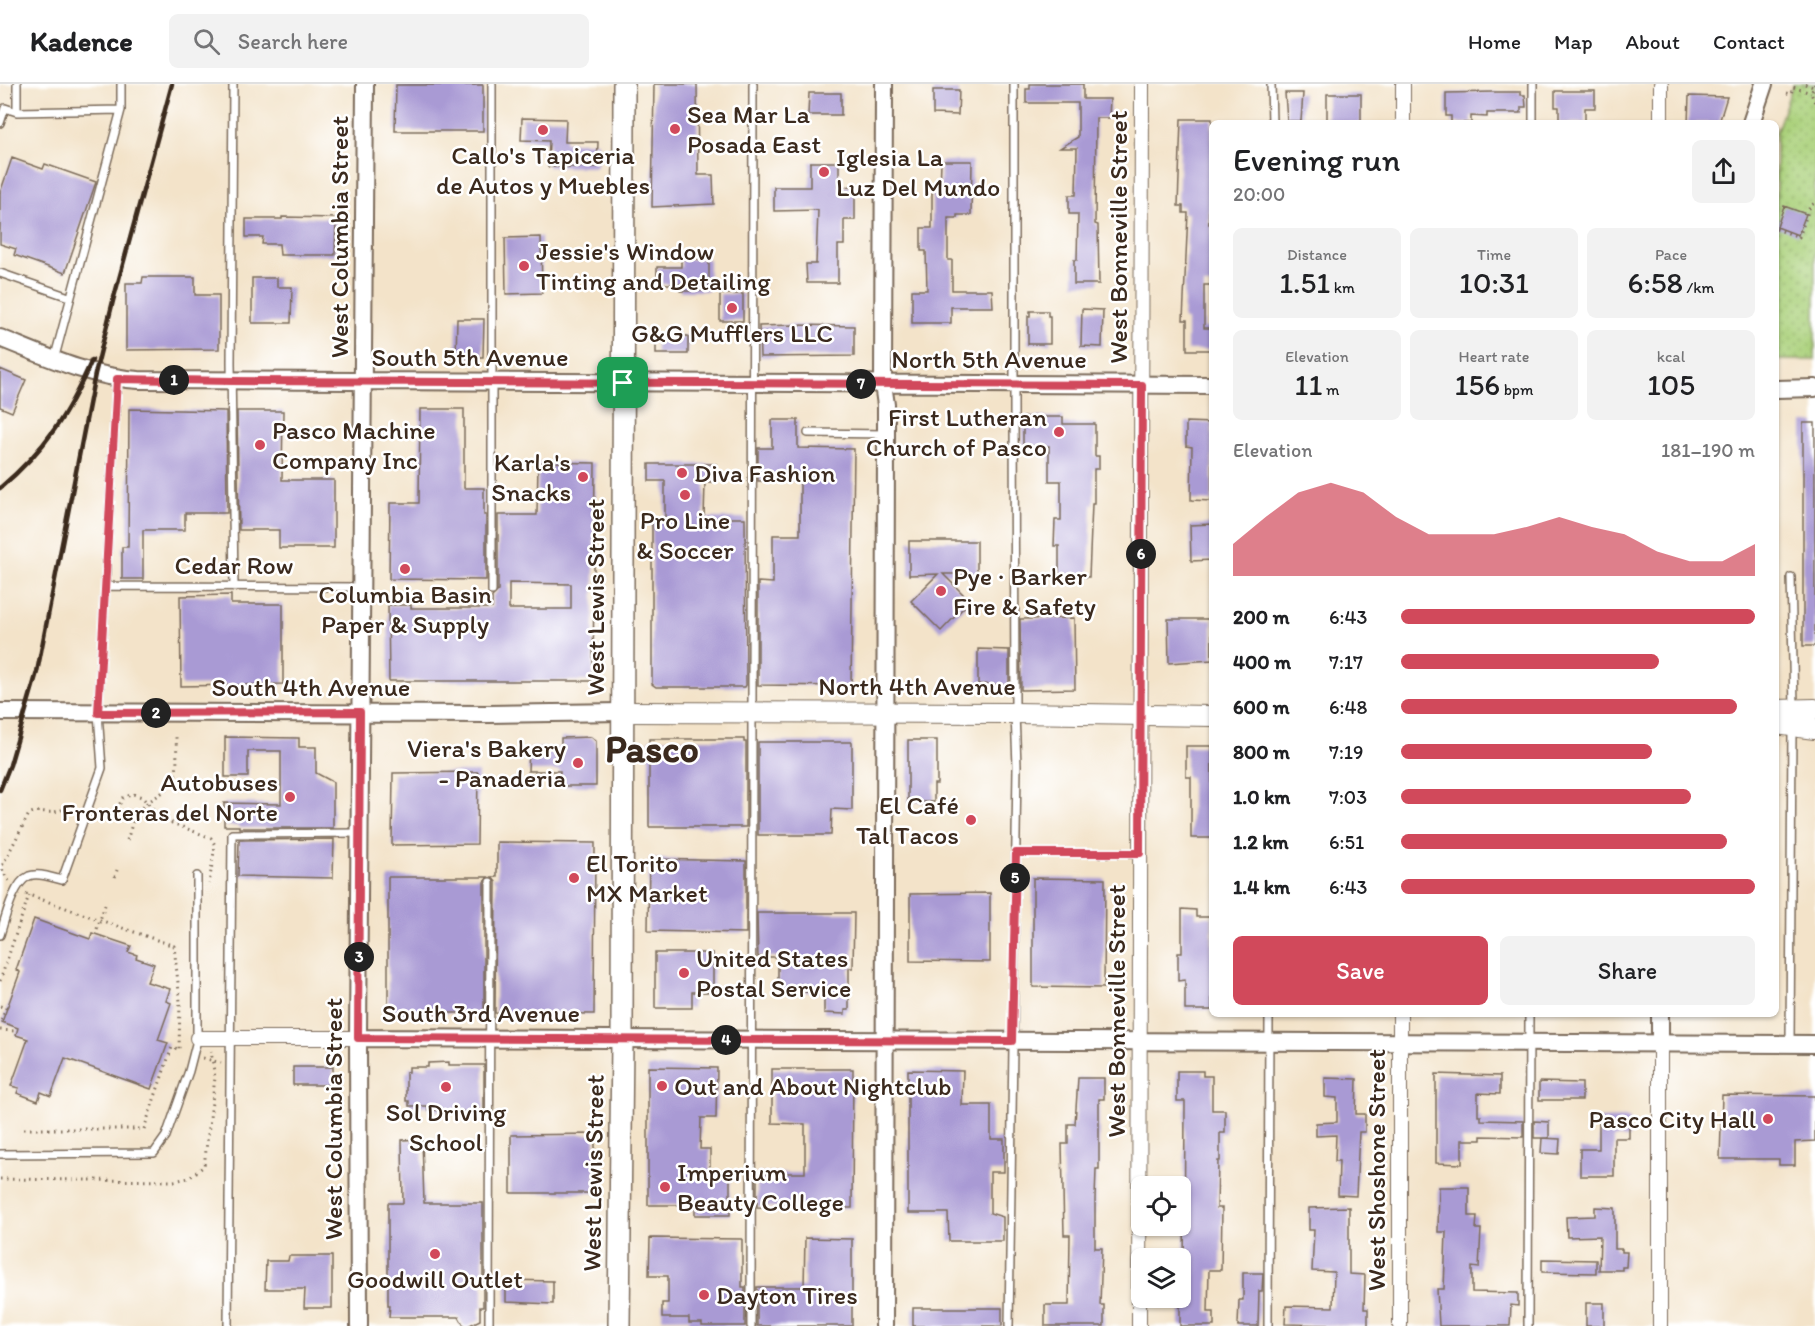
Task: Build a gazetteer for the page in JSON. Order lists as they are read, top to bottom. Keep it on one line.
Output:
{"streets":{"main road":["West Lewis Street","North 4th Avenue"],"street":["West Columbia Street","West Bonneville Street","South 5th Avenue","North 5th Avenue","South 4th Avenue","South 3rd Avenue","West Shoshone Street"],"lane":["Cedar Row"]},"crossings":[["West Columbia Street","South 5th Avenue"],["West Columbia Street","Cedar Row"],["West Columbia Street","South 4th Avenue"],["West Columbia Street","South 3rd Avenue"],["West Bonneville Street","North 5th Avenue"],["West Bonneville Street","North 4th Avenue"],["West Bonneville Street","South 3rd Avenue"],["South 5th Avenue","North 5th Avenue"],["South 5th Avenue","West Lewis Street"],["North 5th Avenue","West Lewis Street"],["West Lewis Street","North 4th Avenue"],["West Lewis Street","South 4th Avenue"],["West Lewis Street","South 3rd Avenue"],["North 4th Avenue","South 4th Avenue"],["South 3rd Avenue","West Shoshone Street"]],"districts":["Pasco"],"places":["Sea Mar La Posada East","Callo's Tapiceria de Autos y Muebles","Iglesia La Luz Del Mundo","Jessie's Window Tinting and Detailing","G&G Mufflers LLC","First Lutheran Church of Pasco","Pasco Machine Company Inc","Diva Fashion","Karla's Snacks","Pro Line & Soccer","Columbia Basin Paper & Supply","Pye · Barker Fire & Safety","Viera's Bakery - Panaderia","Autobuses Fronteras del Norte","El Café Tal Tacos","El Torito MX Market","United States Postal Service","Out and About Nightclub","Sol Driving School","Pasco City Hall","Imperium Beauty College","Goodwill Outlet","Dayton Tires"],"page":{"header":"Kadence","search":"Search here","nav":["Home","Map","About","Contact"],"heading":["Evening run","20:00"],"stats":[["Distance","1.51 km"],["Time","10:31"],["Pace","6:58 /km"],["Elevation","11 m"],["Heart rate","156 bpm"],["kcal","105"]],"pins":["1","7","6","2","5","3","4"],"chart":["Elevation","181–190 m"],"list":[{"name":"200 m","note":"6:43"},{"name":"400 m","note":"7:17"},{"name":"600 m","note":"6:48"},{"name":"800 m","note":"7:19"},{"name":"1.0 km","note":"7:03"},{"name":"1.2 km","note":"6:51"},{"name":"1.4 km","note":"6:43"}],"buttons":["Save","Share"]}}
